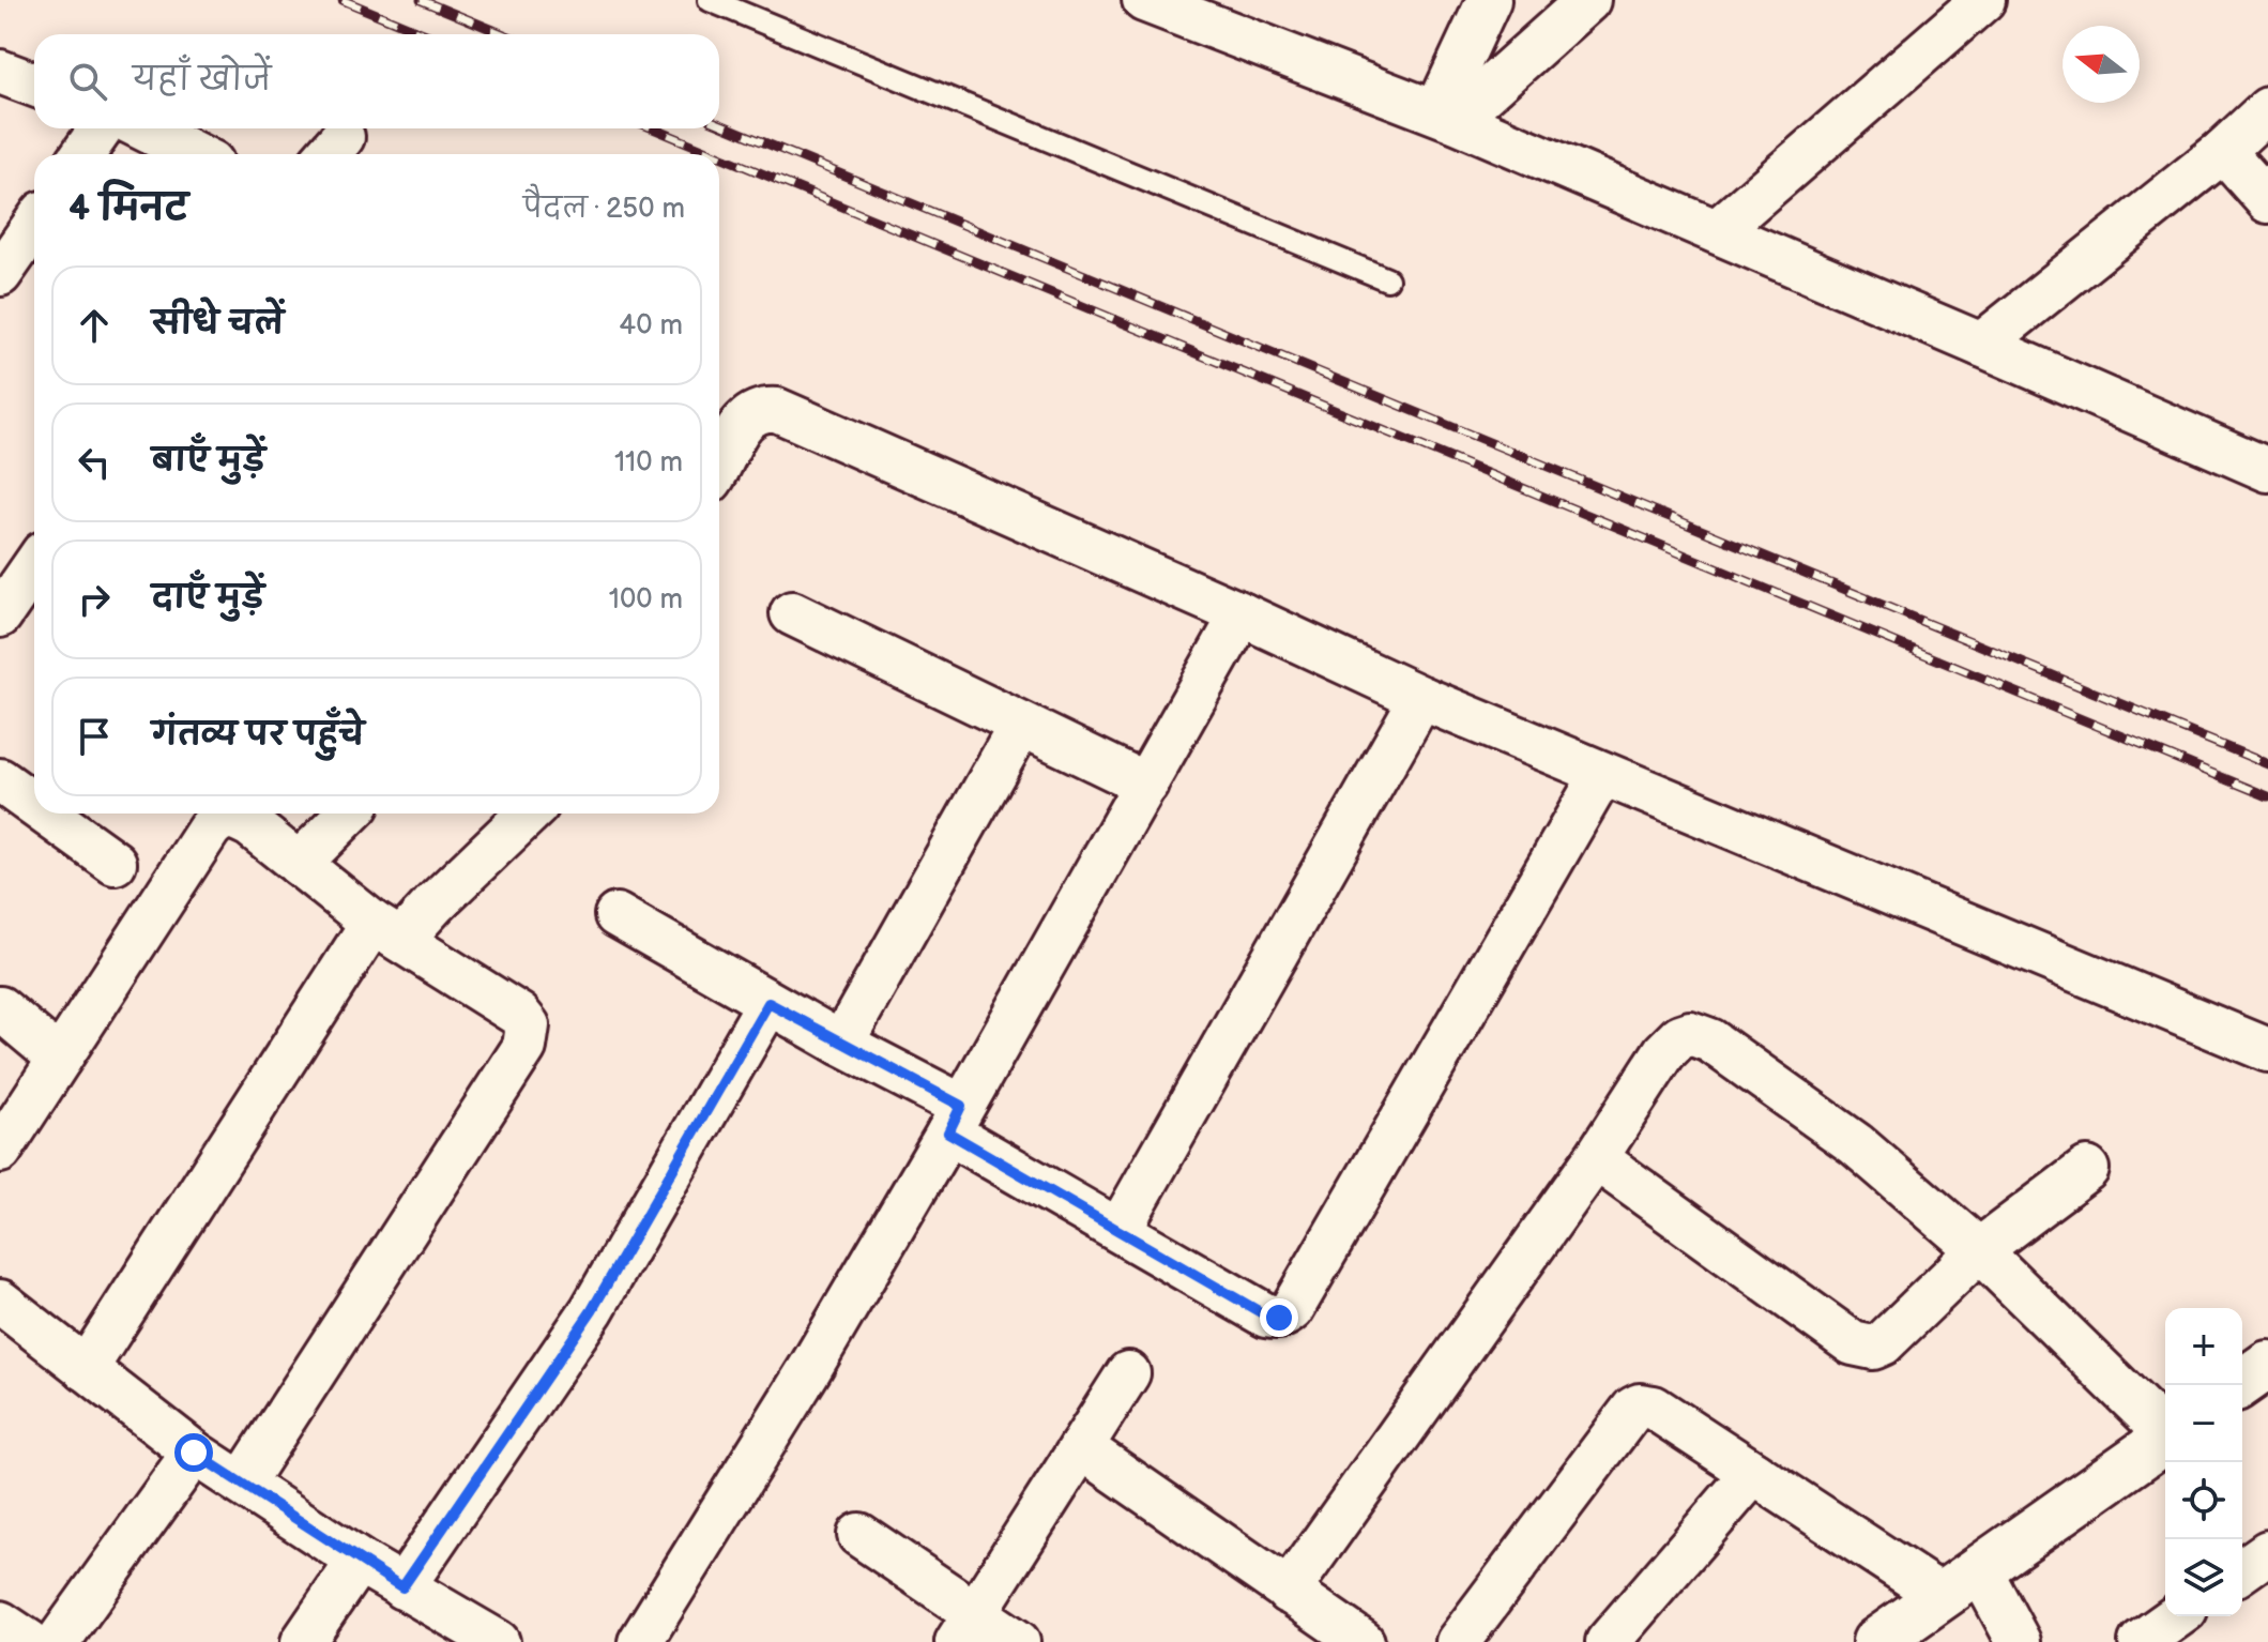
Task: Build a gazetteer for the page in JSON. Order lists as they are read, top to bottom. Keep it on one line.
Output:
{"north":"left","page":{"search":"यहाँ खोजें","heading":["4 मिनट","पैदल · 250 m"],"list":[["सीधे चलें","40 m"],["बाएँ मुड़ें","110 m"],["दाएँ मुड़ें","100 m"],"गंतव्य पर पहुँचे"],"map_buttons":["+","−"]}}
